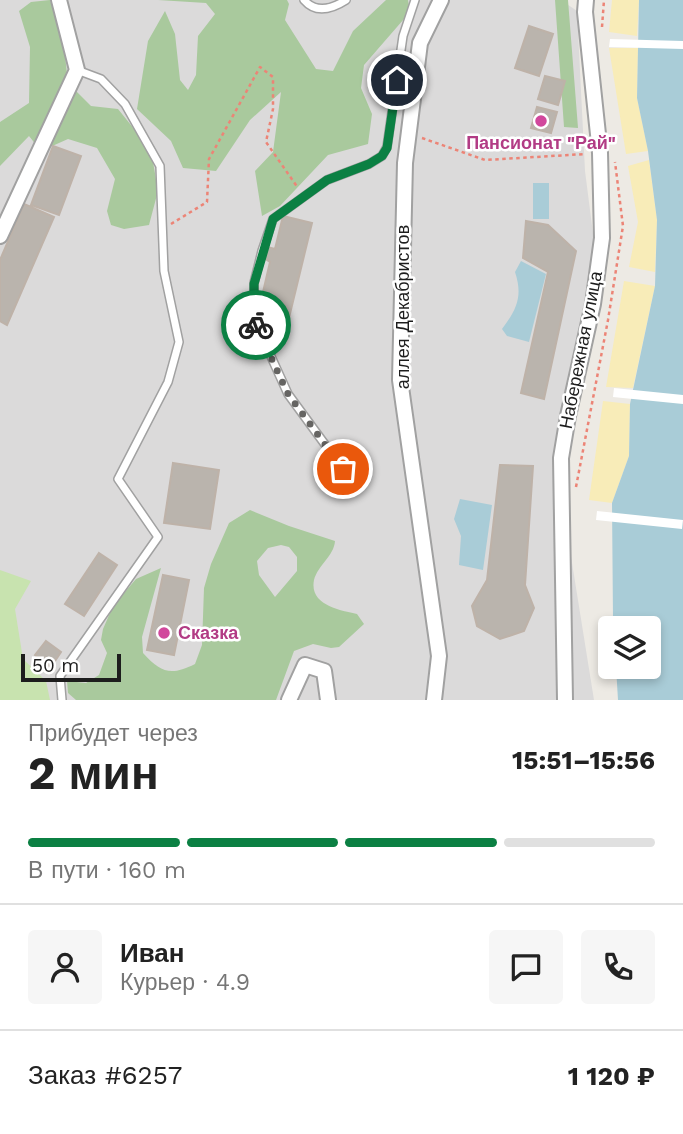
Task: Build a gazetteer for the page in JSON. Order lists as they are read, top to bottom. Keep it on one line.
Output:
{"streets":{"street":["аллея Декабристов","Набережная улица"]},"places":["Пансионат \"Рай\"","Сказка"],"scale_bar":"50 m","page":{"scale":"50 m","heading":["2 мин","Прибудет через","15:51–15:56"],"panel":["Иван","Курьер · 4.9","Заказ #6257","1 120 ₽"],"bar":"В пути · 160 m"}}
